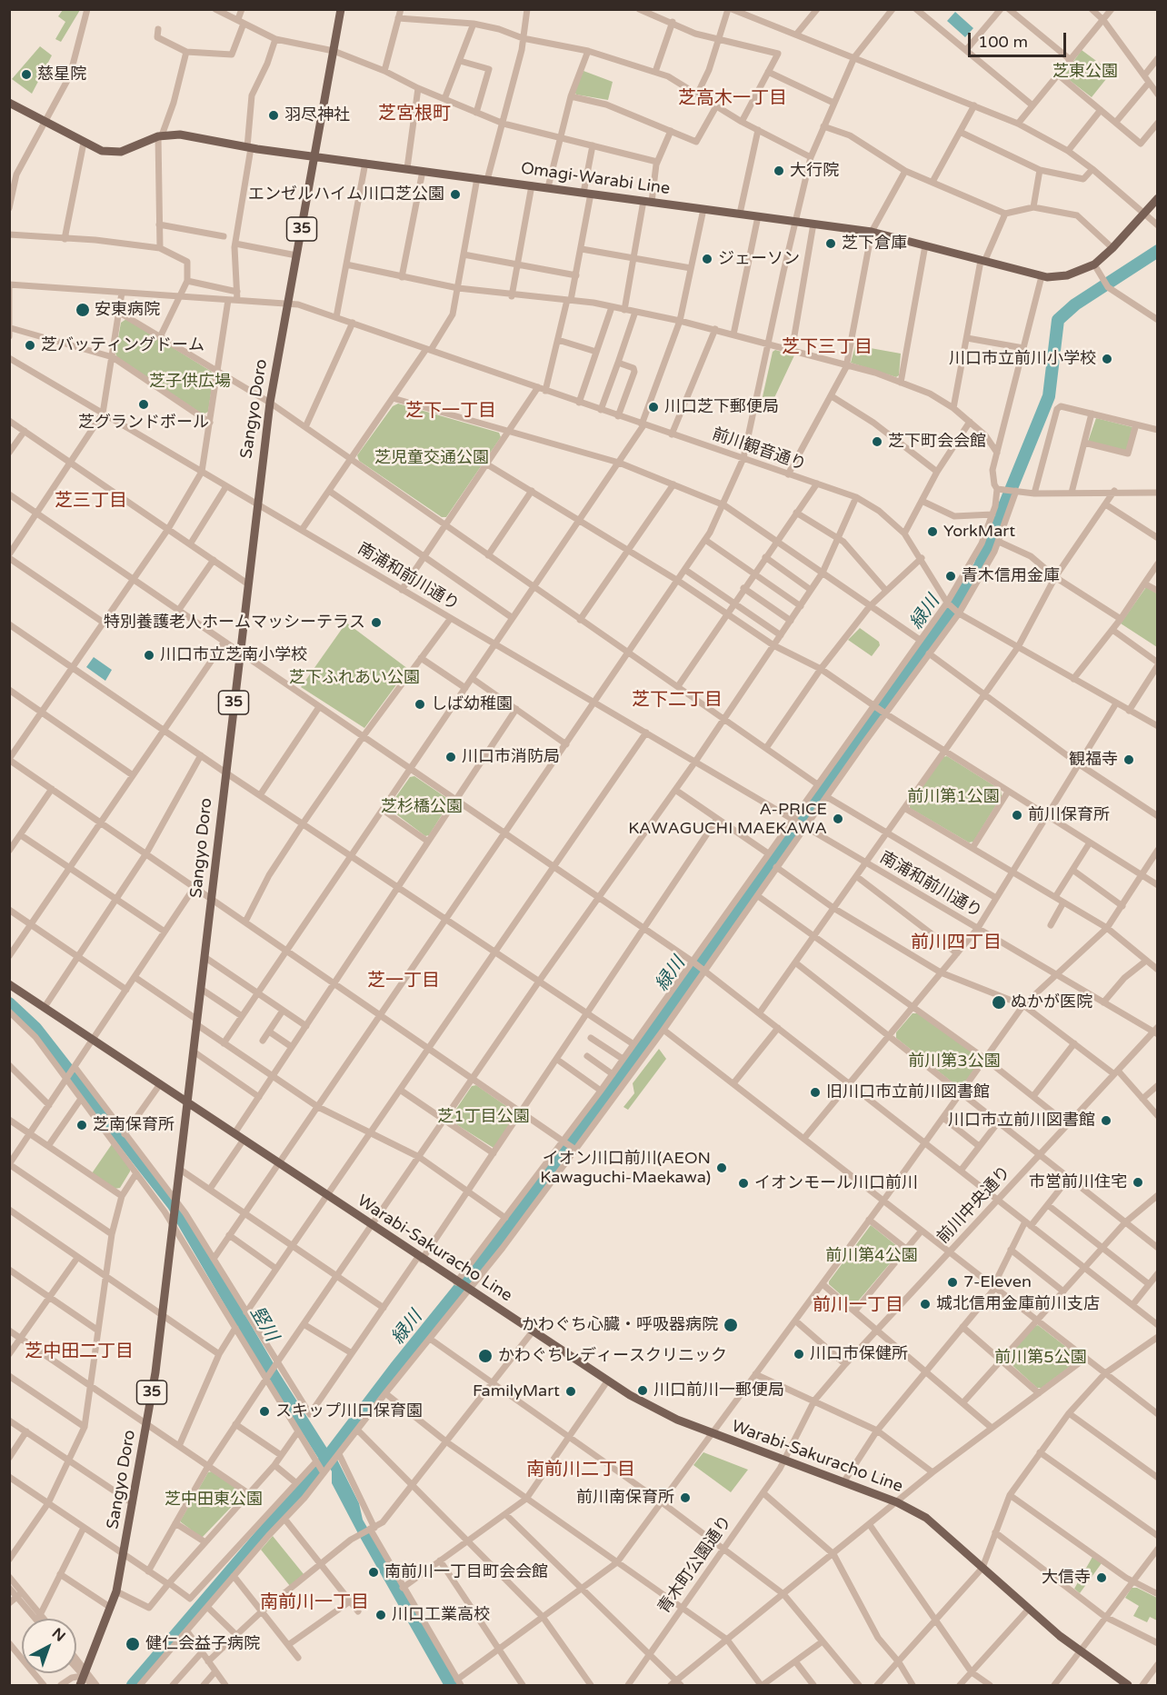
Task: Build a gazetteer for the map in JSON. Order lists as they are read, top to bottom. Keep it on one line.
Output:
{"streets":{"main road":["Omagi-Warabi Line","35","Sangyo Doro","Warabi-Sakuracho Line"],"street":["前川観音通り","南浦和前川通り","前川中央通り","青木町公園通り"]},"crossings":[["Omagi-Warabi Line","Sangyo Doro"],["Sangyo Doro","前川観音通り"],["Sangyo Doro","南浦和前川通り"],["Sangyo Doro","Warabi-Sakuracho Line"],["南浦和前川通り","前川中央通り"],["前川中央通り","Warabi-Sakuracho Line"],["前川中央通り","青木町公園通り"],["Warabi-Sakuracho Line","青木町公園通り"]],"districts":["芝高木一丁目","芝宮根町","芝下三丁目","芝下一丁目","芝三丁目","芝下二丁目","前川四丁目","芝一丁目","前川一丁目","芝中田二丁目","南前川二丁目","南前川一丁目"],"water":["緑川","竪川"],"parks":["芝東公園","芝子供広場","芝児童交通公園","芝下ふれあい公園","前川第1公園","芝杉橋公園","前川第3公園","芝1丁目公園","前川第4公園","前川第5公園","芝中田東公園"],"places":["慈星院","羽尽神社","大行院","エンゼルハイム川口芝公園","芝下倉庫","ジェーソン","安東病院","芝バッティングドーム","川口市立前川小学校","芝グランドボール","川口芝下郵便局","芝下町会会館","YorkMart","青木信用金庫","特別養護老人ホームマッシーテラス","川口市立芝南小学校","しば幼稚園","川口市消防局","観福寺","前川保育所","A-PRICE KAWAGUCHI MAEKAWA","ぬかが医院","旧川口市立前川図書館","川口市立前川図書館","芝南保育所","イオン川口前川(AEON Kawaguchi-Maekawa)","市営前川住宅","イオンモール川口前川","7-Eleven","城北信用金庫前川支店","かわぐち心臓・呼吸器病院","川口市保健所","かわぐちレディースクリニック","川口前川一郵便局","FamilyMart","スキップ川口保育園","前川南保育所","南前川一丁目町会会館","大信寺","川口工業高校","健仁会益子病院"],"scale_bar":"100 m","north":"top right"}
